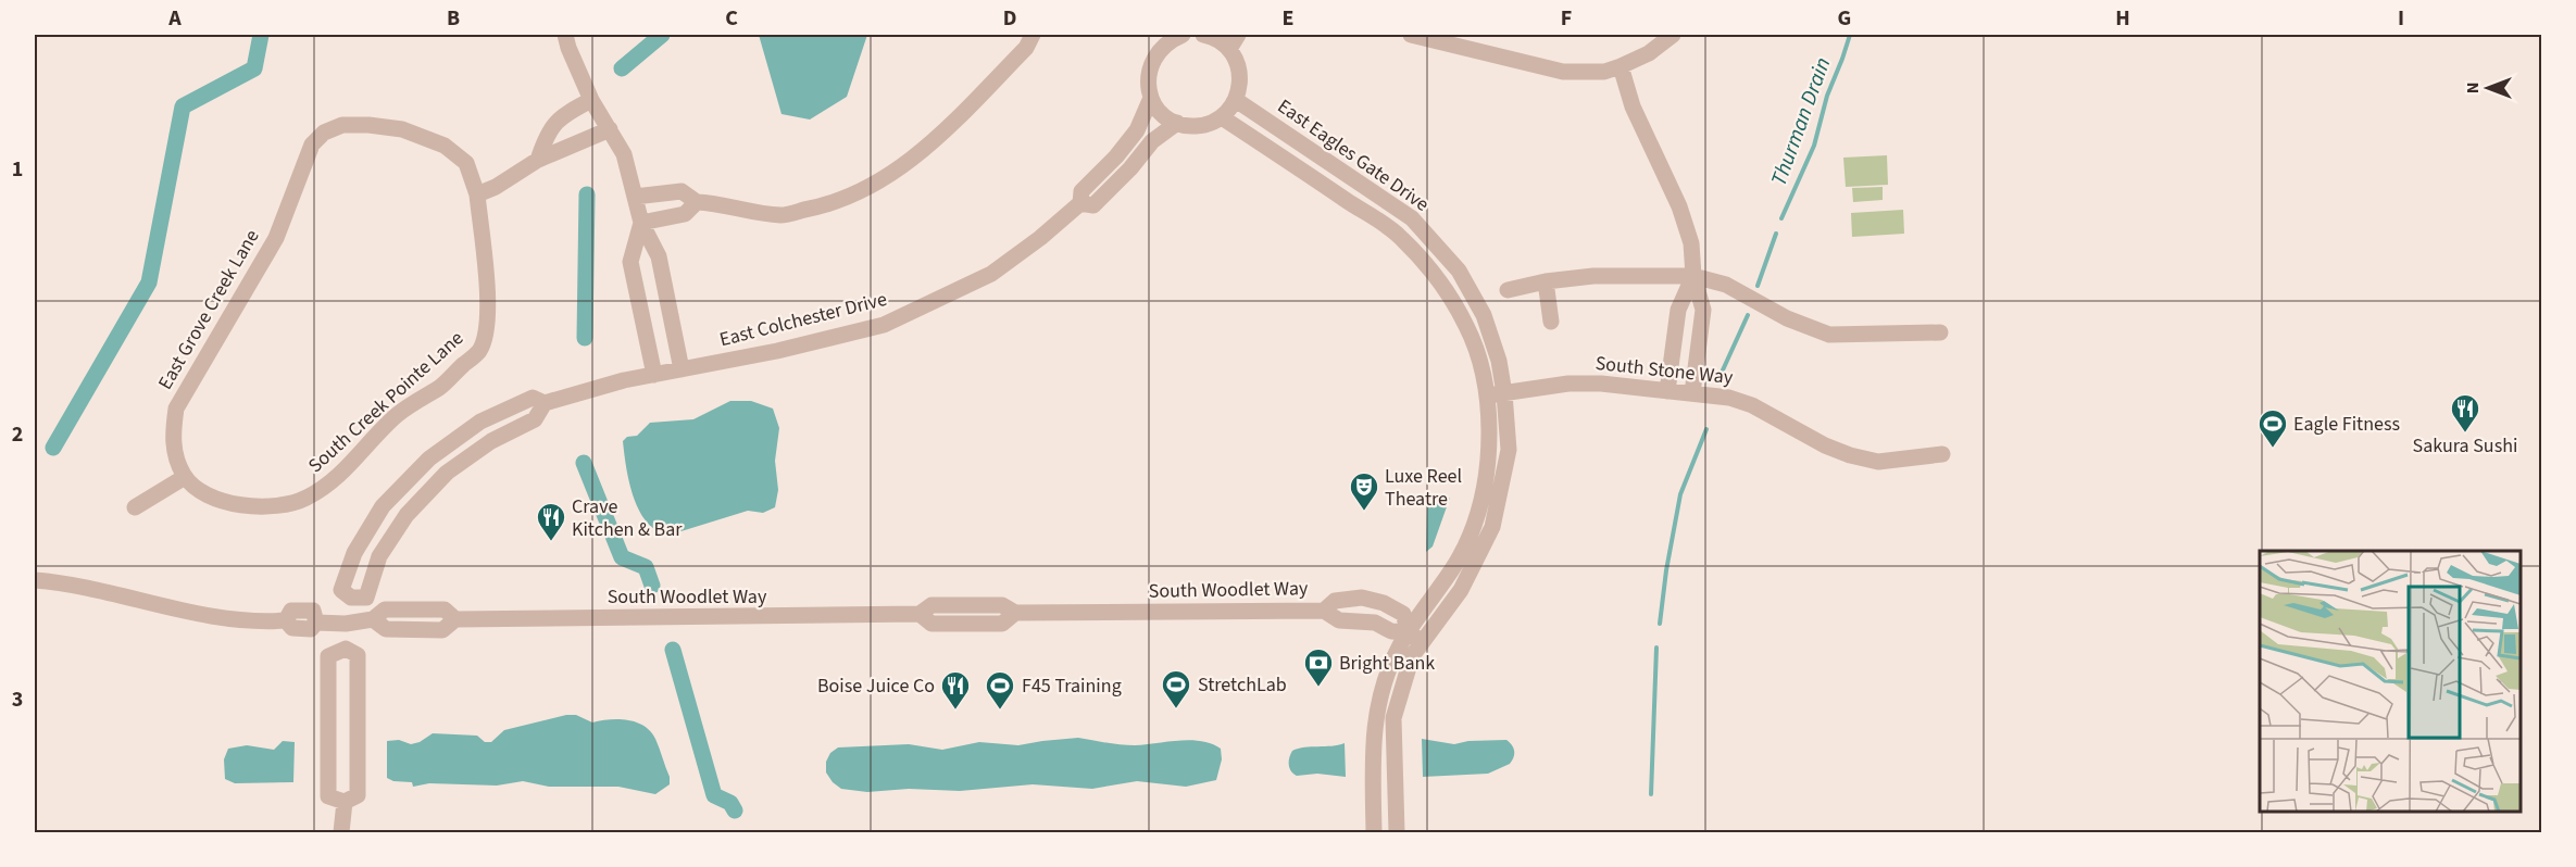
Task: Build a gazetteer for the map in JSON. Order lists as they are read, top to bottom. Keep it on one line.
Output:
{"streets":{"street":["East Eagles Gate Drive","East Grove Creek Lane","East Colchester Drive","South Stone Way","South Creek Pointe Lane","South Woodlet Way"]},"crossings":[["East Eagles Gate Drive","South Stone Way"],["East Eagles Gate Drive","South Woodlet Way"],["East Grove Creek Lane","South Creek Pointe Lane"],["East Colchester Drive","South Woodlet Way"]],"water":["Thurman Drain"],"places":{"restaurant":["Sakura Sushi","Crave Kitchen & Bar","Boise Juice Co"],"sports":["Eagle Fitness","StretchLab","F45 Training"],"theatre":["Luxe Reel Theatre"],"bank":["Bright Bank"]},"north":"left","grid":{"columns":["A","B","C","D","E","F","G","H","I"],"rows":["1","2","3"]}}
